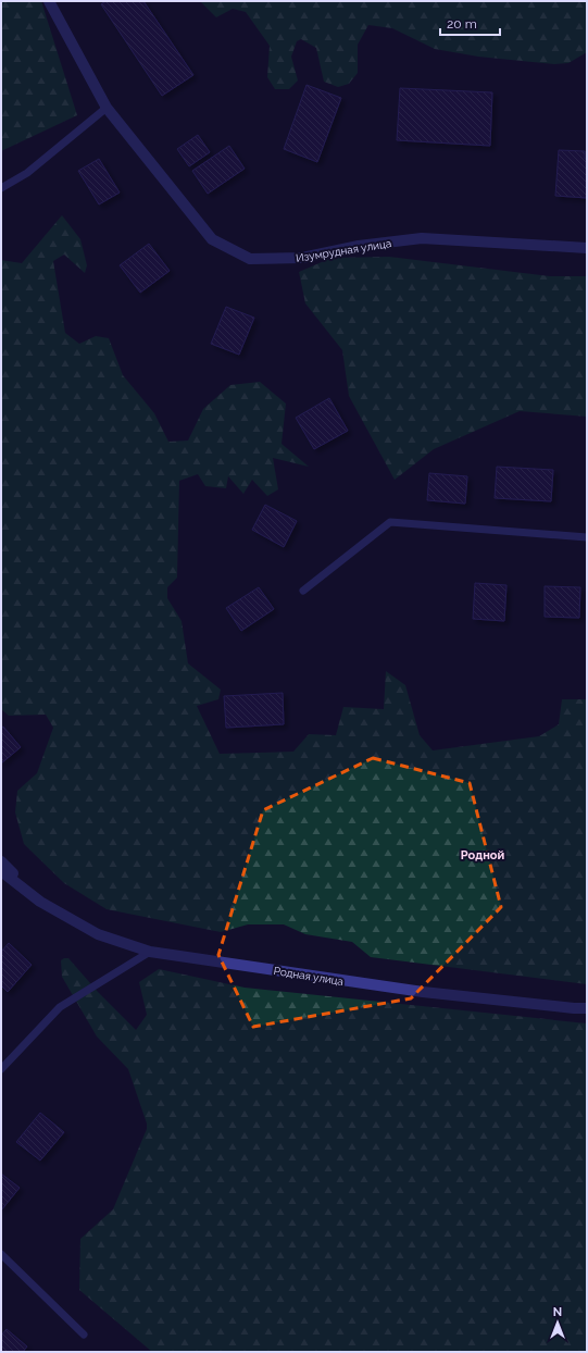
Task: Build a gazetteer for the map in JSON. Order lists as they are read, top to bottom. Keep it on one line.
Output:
{"streets":{"street":["Изумрудная улица","Родная улица"]},"districts":["Родной"],"scale_bar":"20 m","north":"top"}
